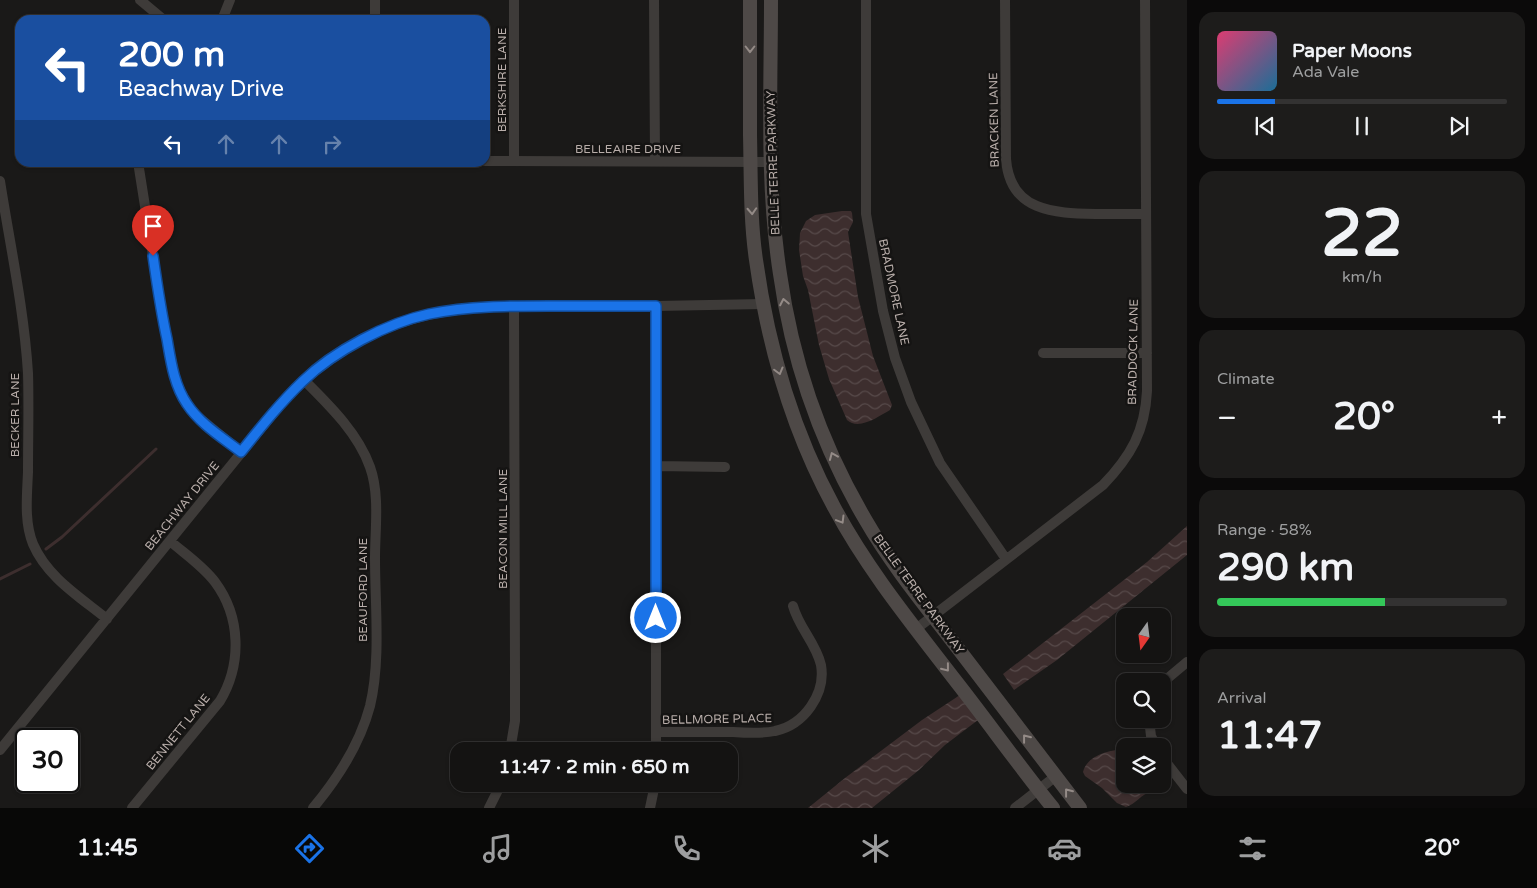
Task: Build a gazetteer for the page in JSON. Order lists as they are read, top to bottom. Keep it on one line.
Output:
{"streets":{"main road":["BELLE TERRE PARKWAY"],"street":["BERKSHIRE LANE","BRACKEN LANE","BELLEAIRE DRIVE","BRADMORE LANE","BRADDOCK LANE","BECKER LANE","BEACHWAY DRIVE","BEACON MILL LANE","BEAUFORD LANE","BELLMORE PLACE","BENNETT LANE"]},"crossings":[["BERKSHIRE LANE","BELLEAIRE DRIVE"],["BRACKEN LANE","BRADDOCK LANE"],["BELLEAIRE DRIVE","BELLE TERRE PARKWAY"],["BELLE TERRE PARKWAY","BRADDOCK LANE"],["BELLE TERRE PARKWAY","BEACHWAY DRIVE"],["BRADMORE LANE","BRADDOCK LANE"],["BECKER LANE","BEACHWAY DRIVE"],["BEACHWAY DRIVE","BEACON MILL LANE"],["BEACHWAY DRIVE","BEAUFORD LANE"],["BEACHWAY DRIVE","BENNETT LANE"]],"north":"bottom","page":{"turn":["200 m","Beachway Drive"],"song":["Paper Moons","Ada Vale"],"tile":[["22","km/h"],"Climate",["Range · 58%","290 km"],["Arrival","11:47"]],"heat":["−","20°","+"],"limit":"30","trip":"11:47 · 2 min · 650 m","tabs":["11:45","20°"]}}
